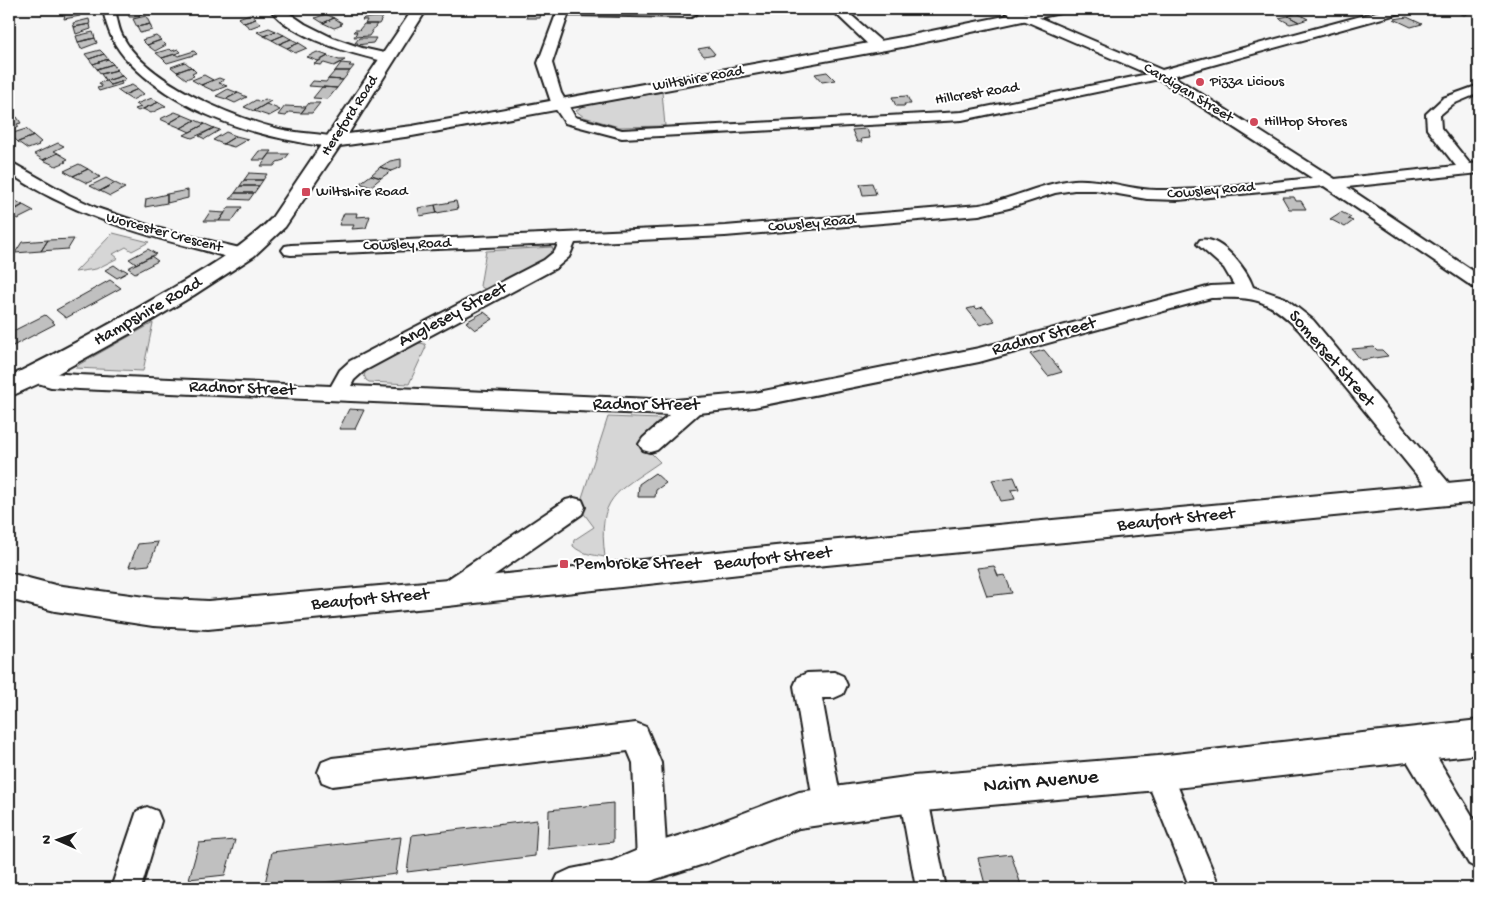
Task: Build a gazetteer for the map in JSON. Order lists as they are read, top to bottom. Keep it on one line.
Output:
{"streets":{"street":["Wiltshire Road","Cardigan Street","Hillcrest Road","Hereford Road","Cowsley Road","Worcester Crescent","Hampshire Road","Anglesey Street","Radnor Street","Somerset Street","Beaufort Street","Nairn Avenue"]},"crossings":[["Wiltshire Road","Cardigan Street"],["Wiltshire Road","Hillcrest Road"],["Wiltshire Road","Hereford Road"],["Cardigan Street","Hillcrest Road"],["Cardigan Street","Cowsley Road"],["Hereford Road","Hampshire Road"],["Cowsley Road","Anglesey Street"],["Worcester Crescent","Hampshire Road"],["Hampshire Road","Radnor Street"],["Anglesey Street","Radnor Street"],["Radnor Street","Somerset Street"],["Somerset Street","Beaufort Street"]],"places":{"other":["Pizza Licious","Hilltop Stores"],"transit":["Wiltshire Road","Pembroke Street"]},"north":"left"}
